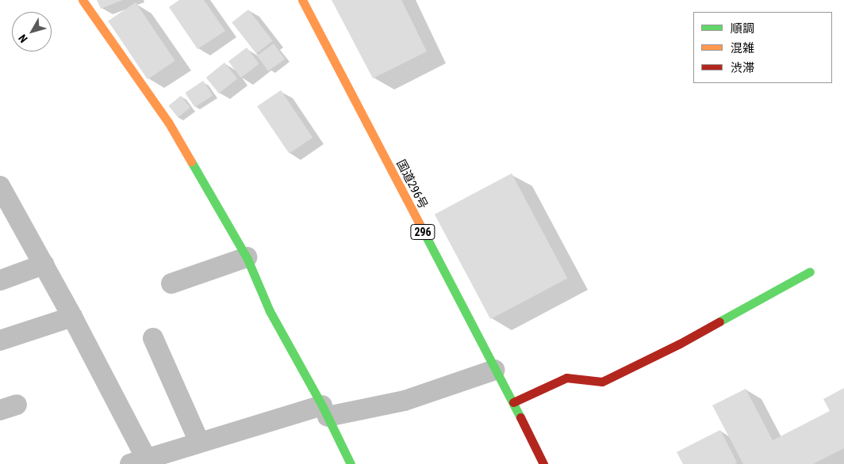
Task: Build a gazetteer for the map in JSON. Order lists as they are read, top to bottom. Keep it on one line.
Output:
{"streets":{"main road":["国道296号","296"]},"legend":["順調","混雑","渋滞"],"north":"bottom left"}
